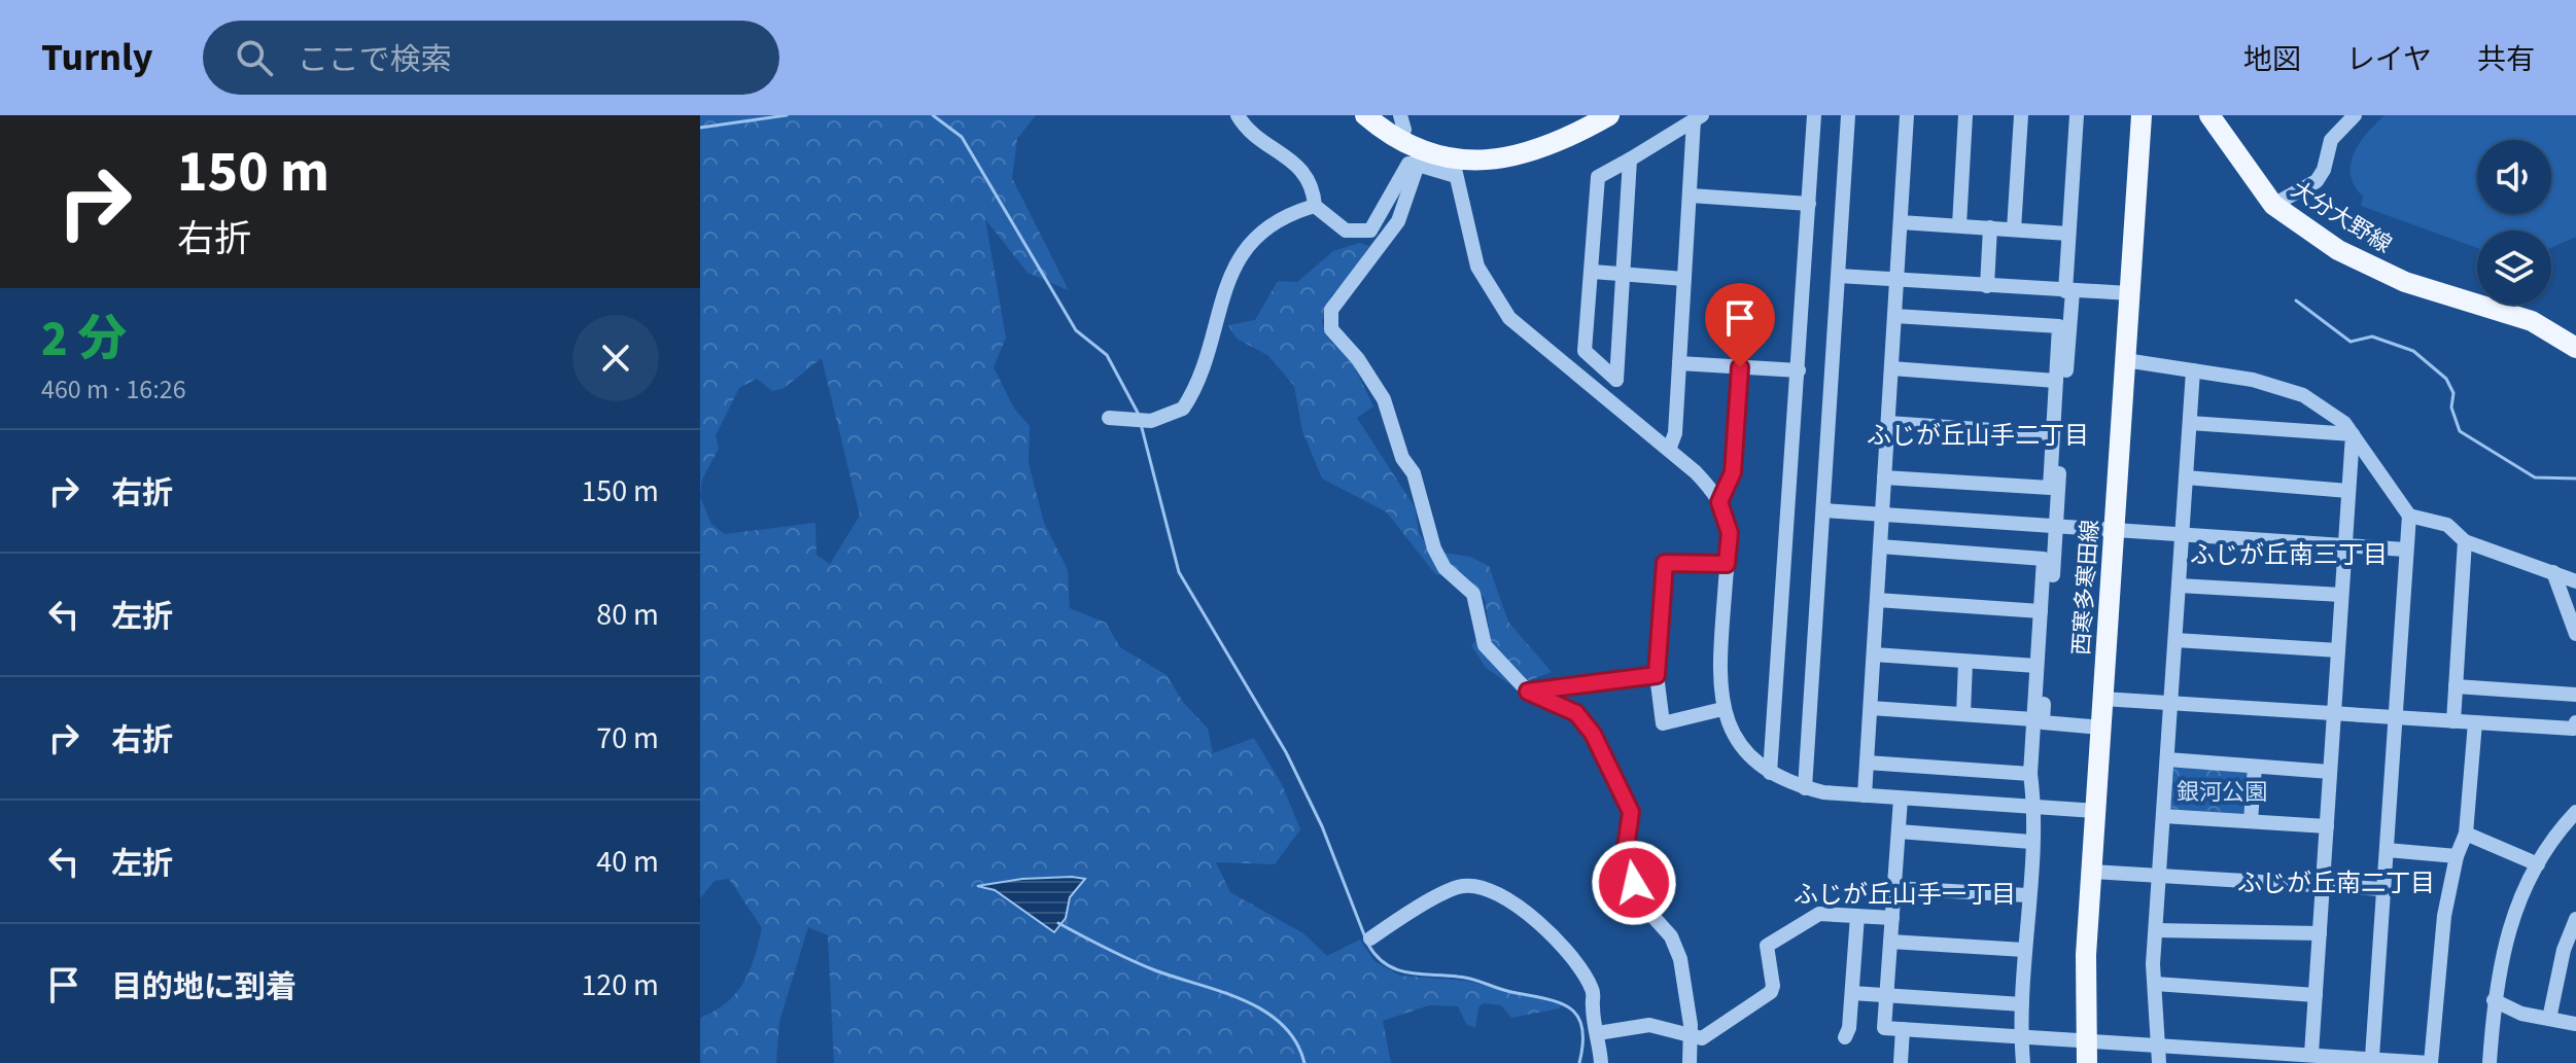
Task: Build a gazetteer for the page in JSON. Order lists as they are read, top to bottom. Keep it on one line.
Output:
{"streets":{"main road":["大分大野線","西寒多寒田線"]},"districts":["ふじが丘山手二丁目","ふじが丘南三丁目","ふじが丘南二丁目","ふじが丘山手一丁目"],"parks":["銀河公園"],"page":{"header":"Turnly","search":"ここで検索","nav":["地図","レイヤ","共有"],"turn":["150 m","右折"],"heading":["2 分","460 m · 16:26"],"list":[{"name":"右折","value":"150 m"},{"name":"左折","value":"80 m"},{"name":"右折","value":"70 m"},{"name":"左折","value":"40 m"},{"name":"目的地に到着","value":"120 m"}]}}
